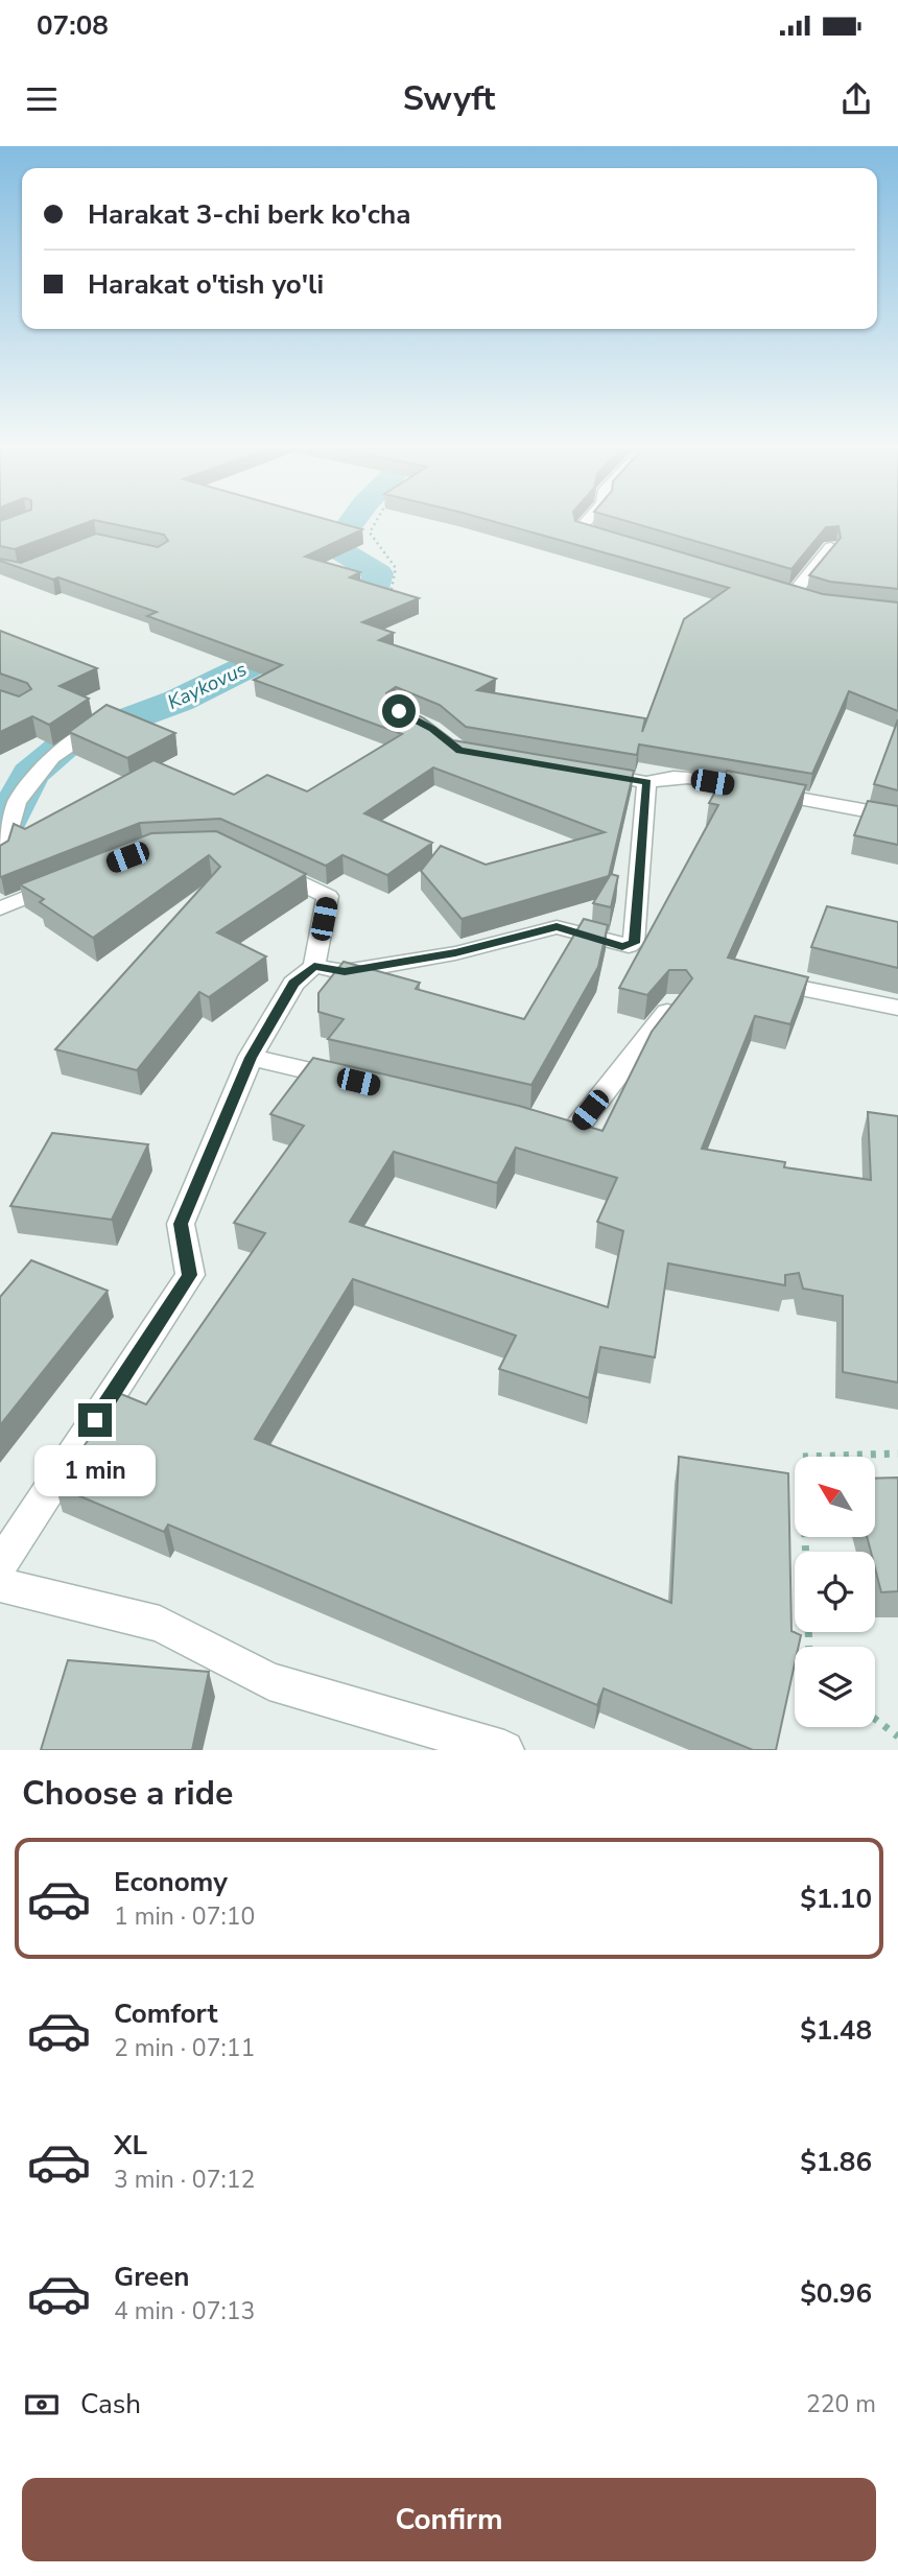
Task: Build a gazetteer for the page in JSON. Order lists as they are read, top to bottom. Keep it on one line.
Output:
{"water":["Kaykovus"],"north":"top left","page":{"status":"07:08","header":"Swyft","banner":["Harakat 3-chi berk ko'cha","Harakat o'tish yo'li"],"bubble":"1 min","heading":"Choose a ride","list":[{"name":"Economy","note":"1 min · 07:10","value":"$1.10"},{"name":"Comfort","note":"2 min · 07:11","value":"$1.48"},{"name":"XL","note":"3 min · 07:12","value":"$1.86"},{"name":"Green","note":"4 min · 07:13","value":"$0.96"}],"pay":["Cash","220 m"],"buttons":"Confirm"}}
